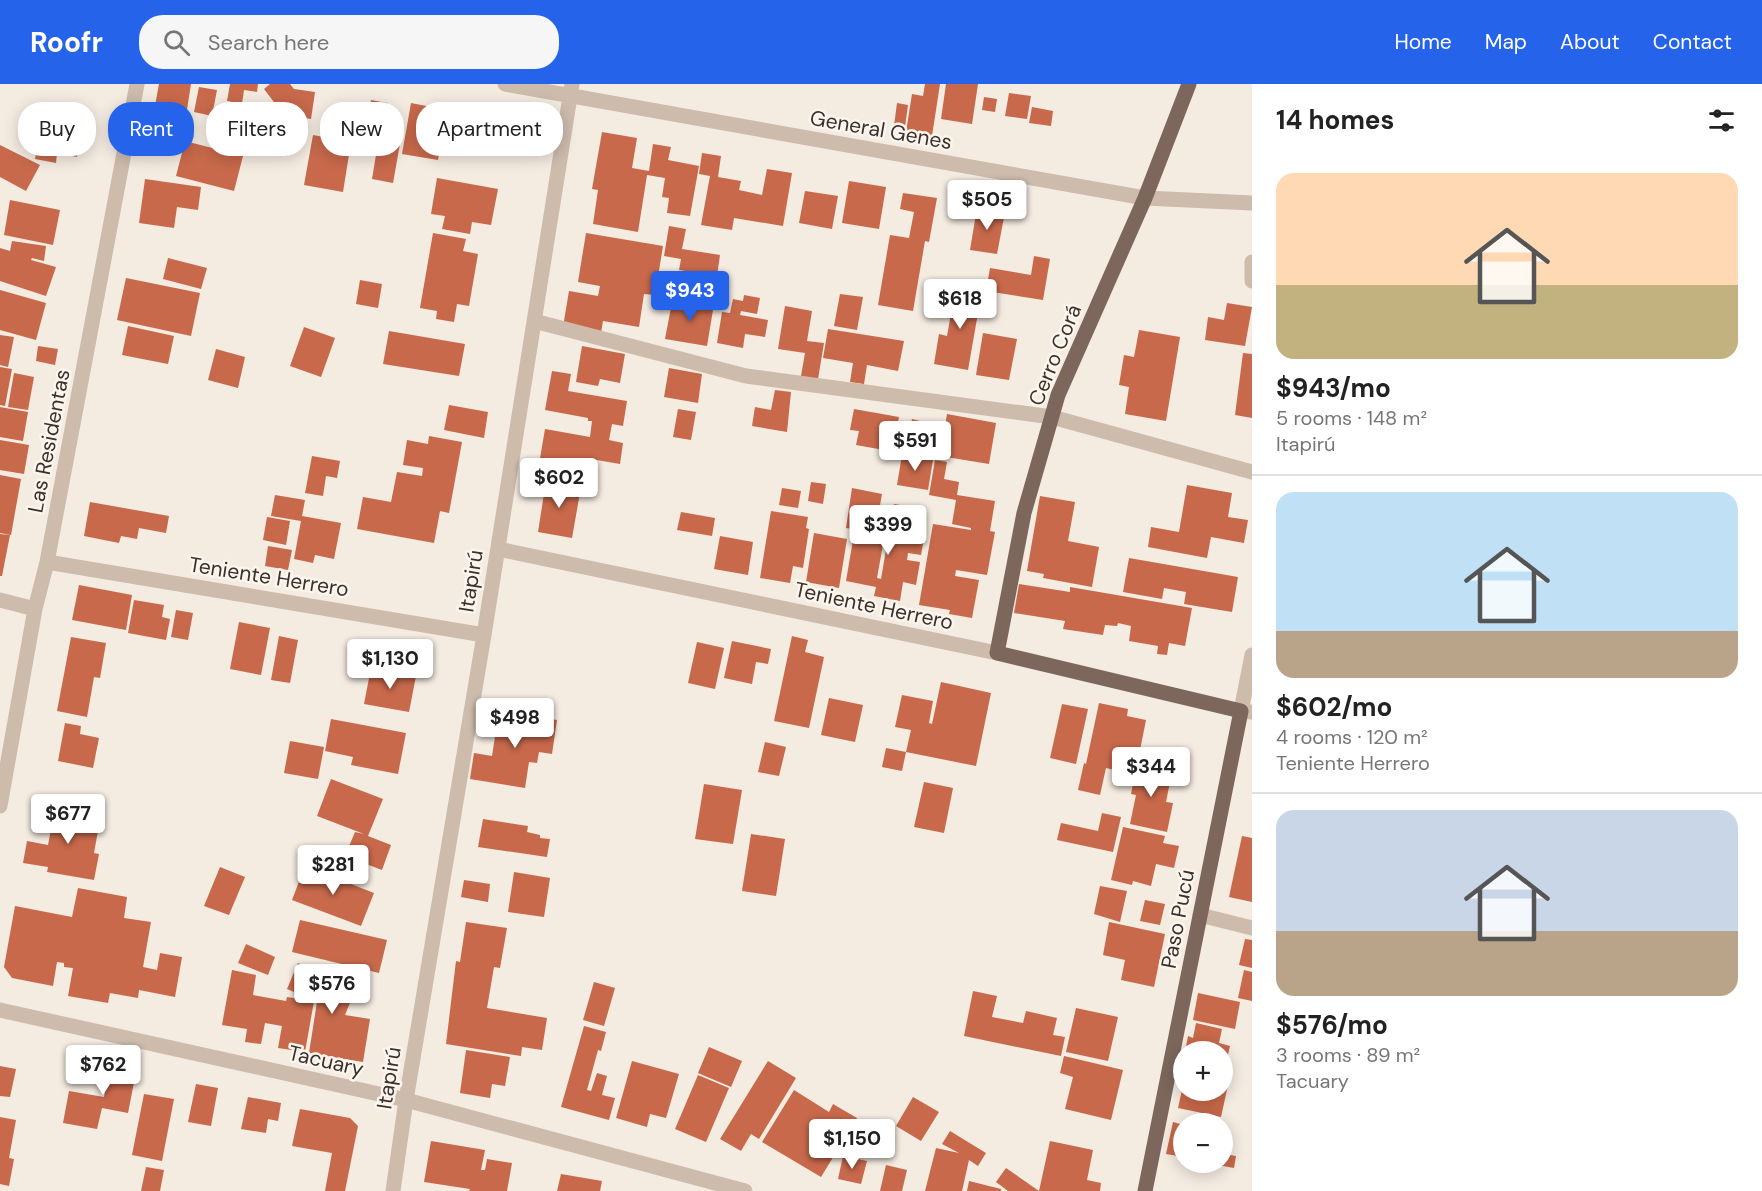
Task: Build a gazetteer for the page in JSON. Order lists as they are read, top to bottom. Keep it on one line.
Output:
{"streets":{"main road":["Cerro Corá","Teniente Herrero","Paso Pucú"],"street":["General Genes","Las Residentas","Itapirú","Tacuary"]},"crossings":[["General Genes","Cerro Corá"],["General Genes","Itapirú"],["Cerro Corá","Teniente Herrero"],["Las Residentas","Teniente Herrero"],["Teniente Herrero","Itapirú"],["Teniente Herrero","Paso Pucú"],["Itapirú","Tacuary"]],"page":{"header":"Roofr","search":"Search here","nav":["Home","Map","About","Contact"],"heading":"14 homes","chip":["Buy","Rent","Filters","New","Apartment"],"list":[{"name":"$943/mo","note":"5 rooms · 148 m² · Itapirú"},{"name":"$602/mo","note":"4 rooms · 120 m² · Teniente Herrero"},{"name":"$576/mo","note":"3 rooms · 89 m² · Tacuary"}],"price":["$505","$943","$618","$591","$602","$399","$1,130","$498","$344","$677","$281","$576","$762","$1,150"],"map_buttons":["+","−"]}}
